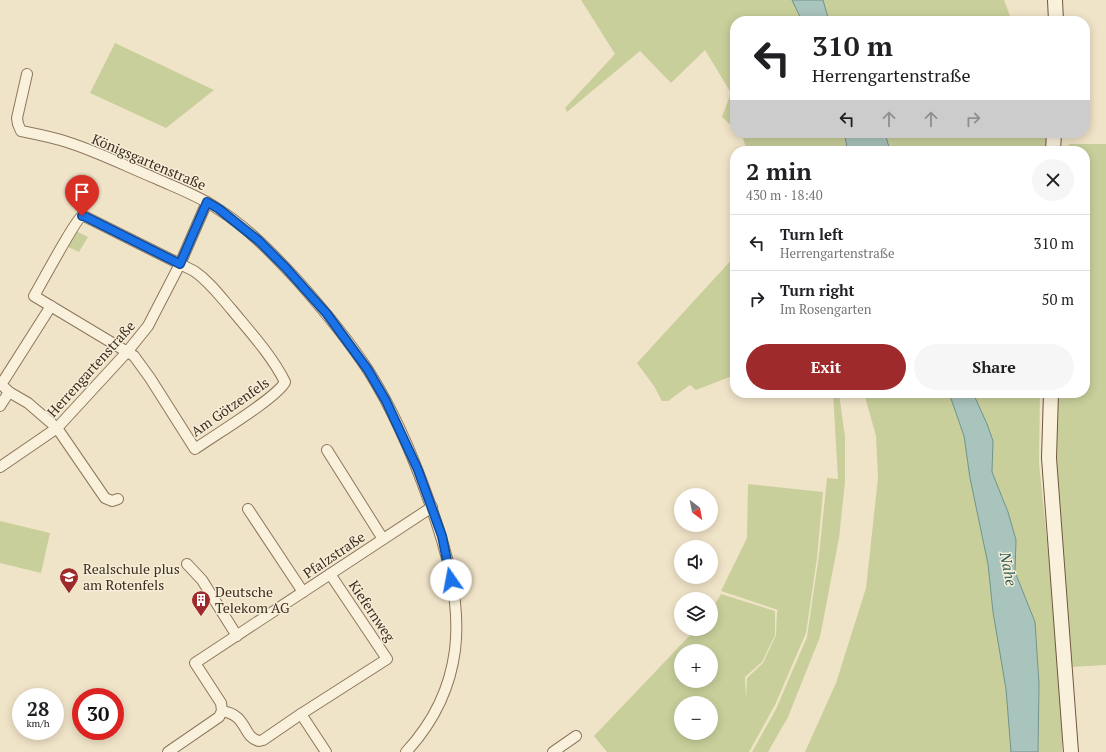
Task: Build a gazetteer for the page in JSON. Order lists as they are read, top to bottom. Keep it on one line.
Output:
{"streets":{"street":["Königsgartenstraße","Herrengartenstraße","Am Götzenfels","Pfalzstraße","Kiefernweg"]},"crossings":[["Königsgartenstraße","Herrengartenstraße"],["Königsgartenstraße","Pfalzstraße"],["Herrengartenstraße","Am Götzenfels"],["Pfalzstraße","Kiefernweg"]],"water":["Nahe"],"places":{"school or university":["Realschule plus am Rotenfels"],"building":["Deutsche Telekom AG"]},"north":"bottom right","page":{"turn":["310 m","Herrengartenstraße"],"heading":["2 min","430 m · 18:40"],"list":[{"name":"Turn left","note":"Herrengartenstraße","value":"310 m"},{"name":"Turn right","note":"Im Rosengarten","value":"50 m"}],"buttons":["Exit","Share"],"map_buttons":["+","−"],"speed":"28 km/h","limit":"30"}}
